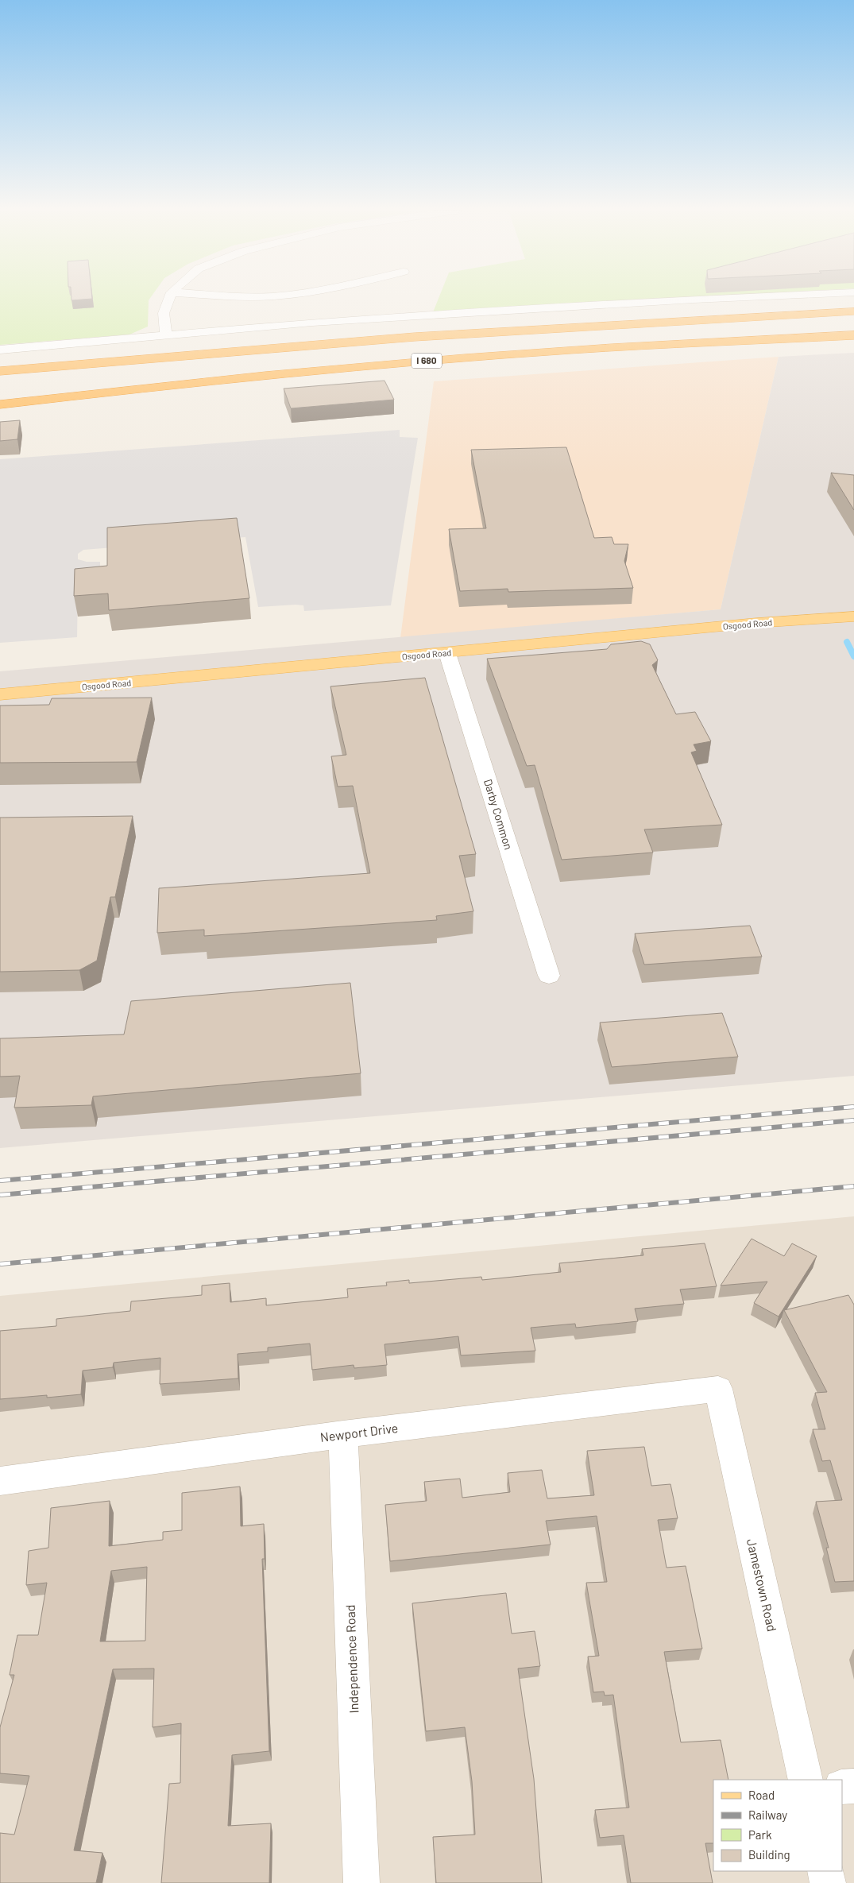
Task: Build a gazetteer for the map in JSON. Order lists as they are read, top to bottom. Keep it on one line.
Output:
{"streets":{"highway":["I 680"],"main road":["Osgood Road"],"street":["Darby Common","Newport Drive","Jamestown Road","Independence Road"]},"crossings":[["Osgood Road","Darby Common"],["Newport Drive","Jamestown Road"],["Newport Drive","Independence Road"]],"legend":["Road","Railway","Park","Building"]}
